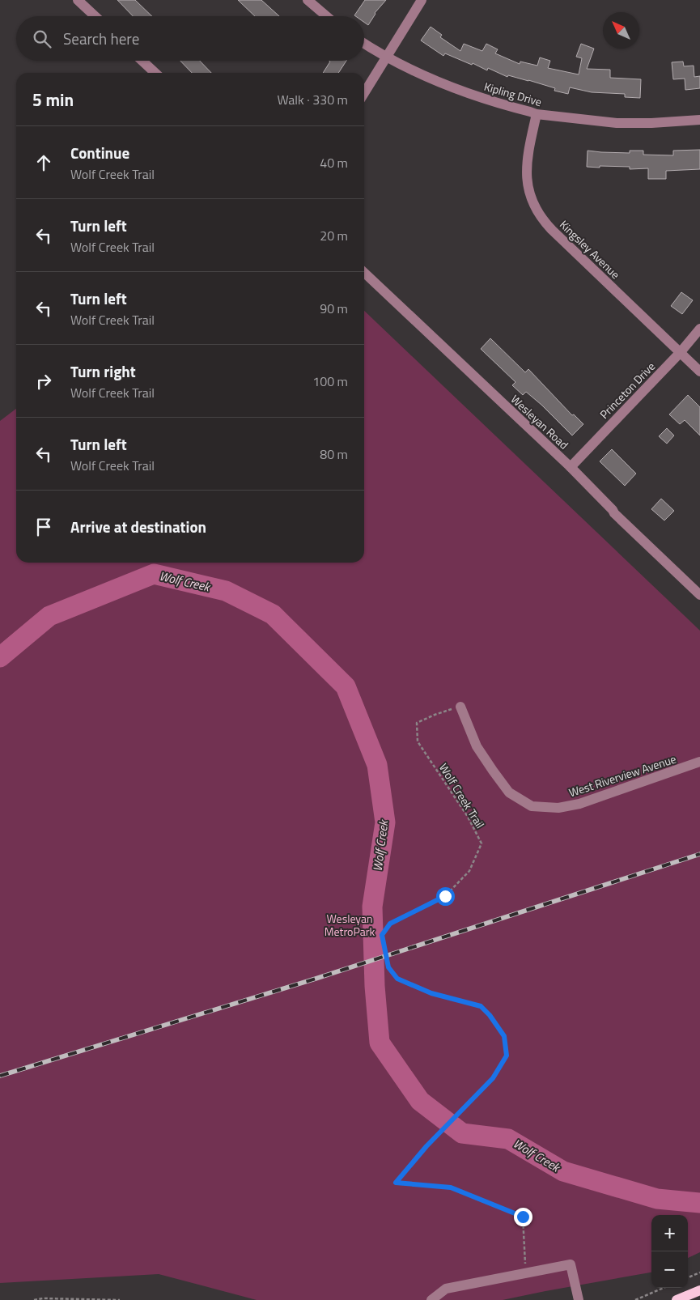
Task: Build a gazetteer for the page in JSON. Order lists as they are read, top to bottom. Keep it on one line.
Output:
{"streets":{"street":["Kipling Drive","Kingsley Avenue","Princeton Drive","Wesleyan Road","West Riverview Avenue"],"path":["Wolf Creek Trail"]},"crossings":[["Kipling Drive","Kingsley Avenue"],["Kingsley Avenue","Princeton Drive"],["Princeton Drive","Wesleyan Road"],["West Riverview Avenue","Wolf Creek Trail"]],"water":["Wolf Creek"],"parks":["Wesleyan MetroPark"],"north":"top left","page":{"search":"Search here","heading":["5 min","Walk · 330 m"],"list":[["Continue","Wolf Creek Trail","40 m"],["Turn left","Wolf Creek Trail","20 m"],["Turn left","Wolf Creek Trail","90 m"],["Turn right","Wolf Creek Trail","100 m"],["Turn left","Wolf Creek Trail","80 m"],"Arrive at destination"],"map_buttons":["+","−"]}}
